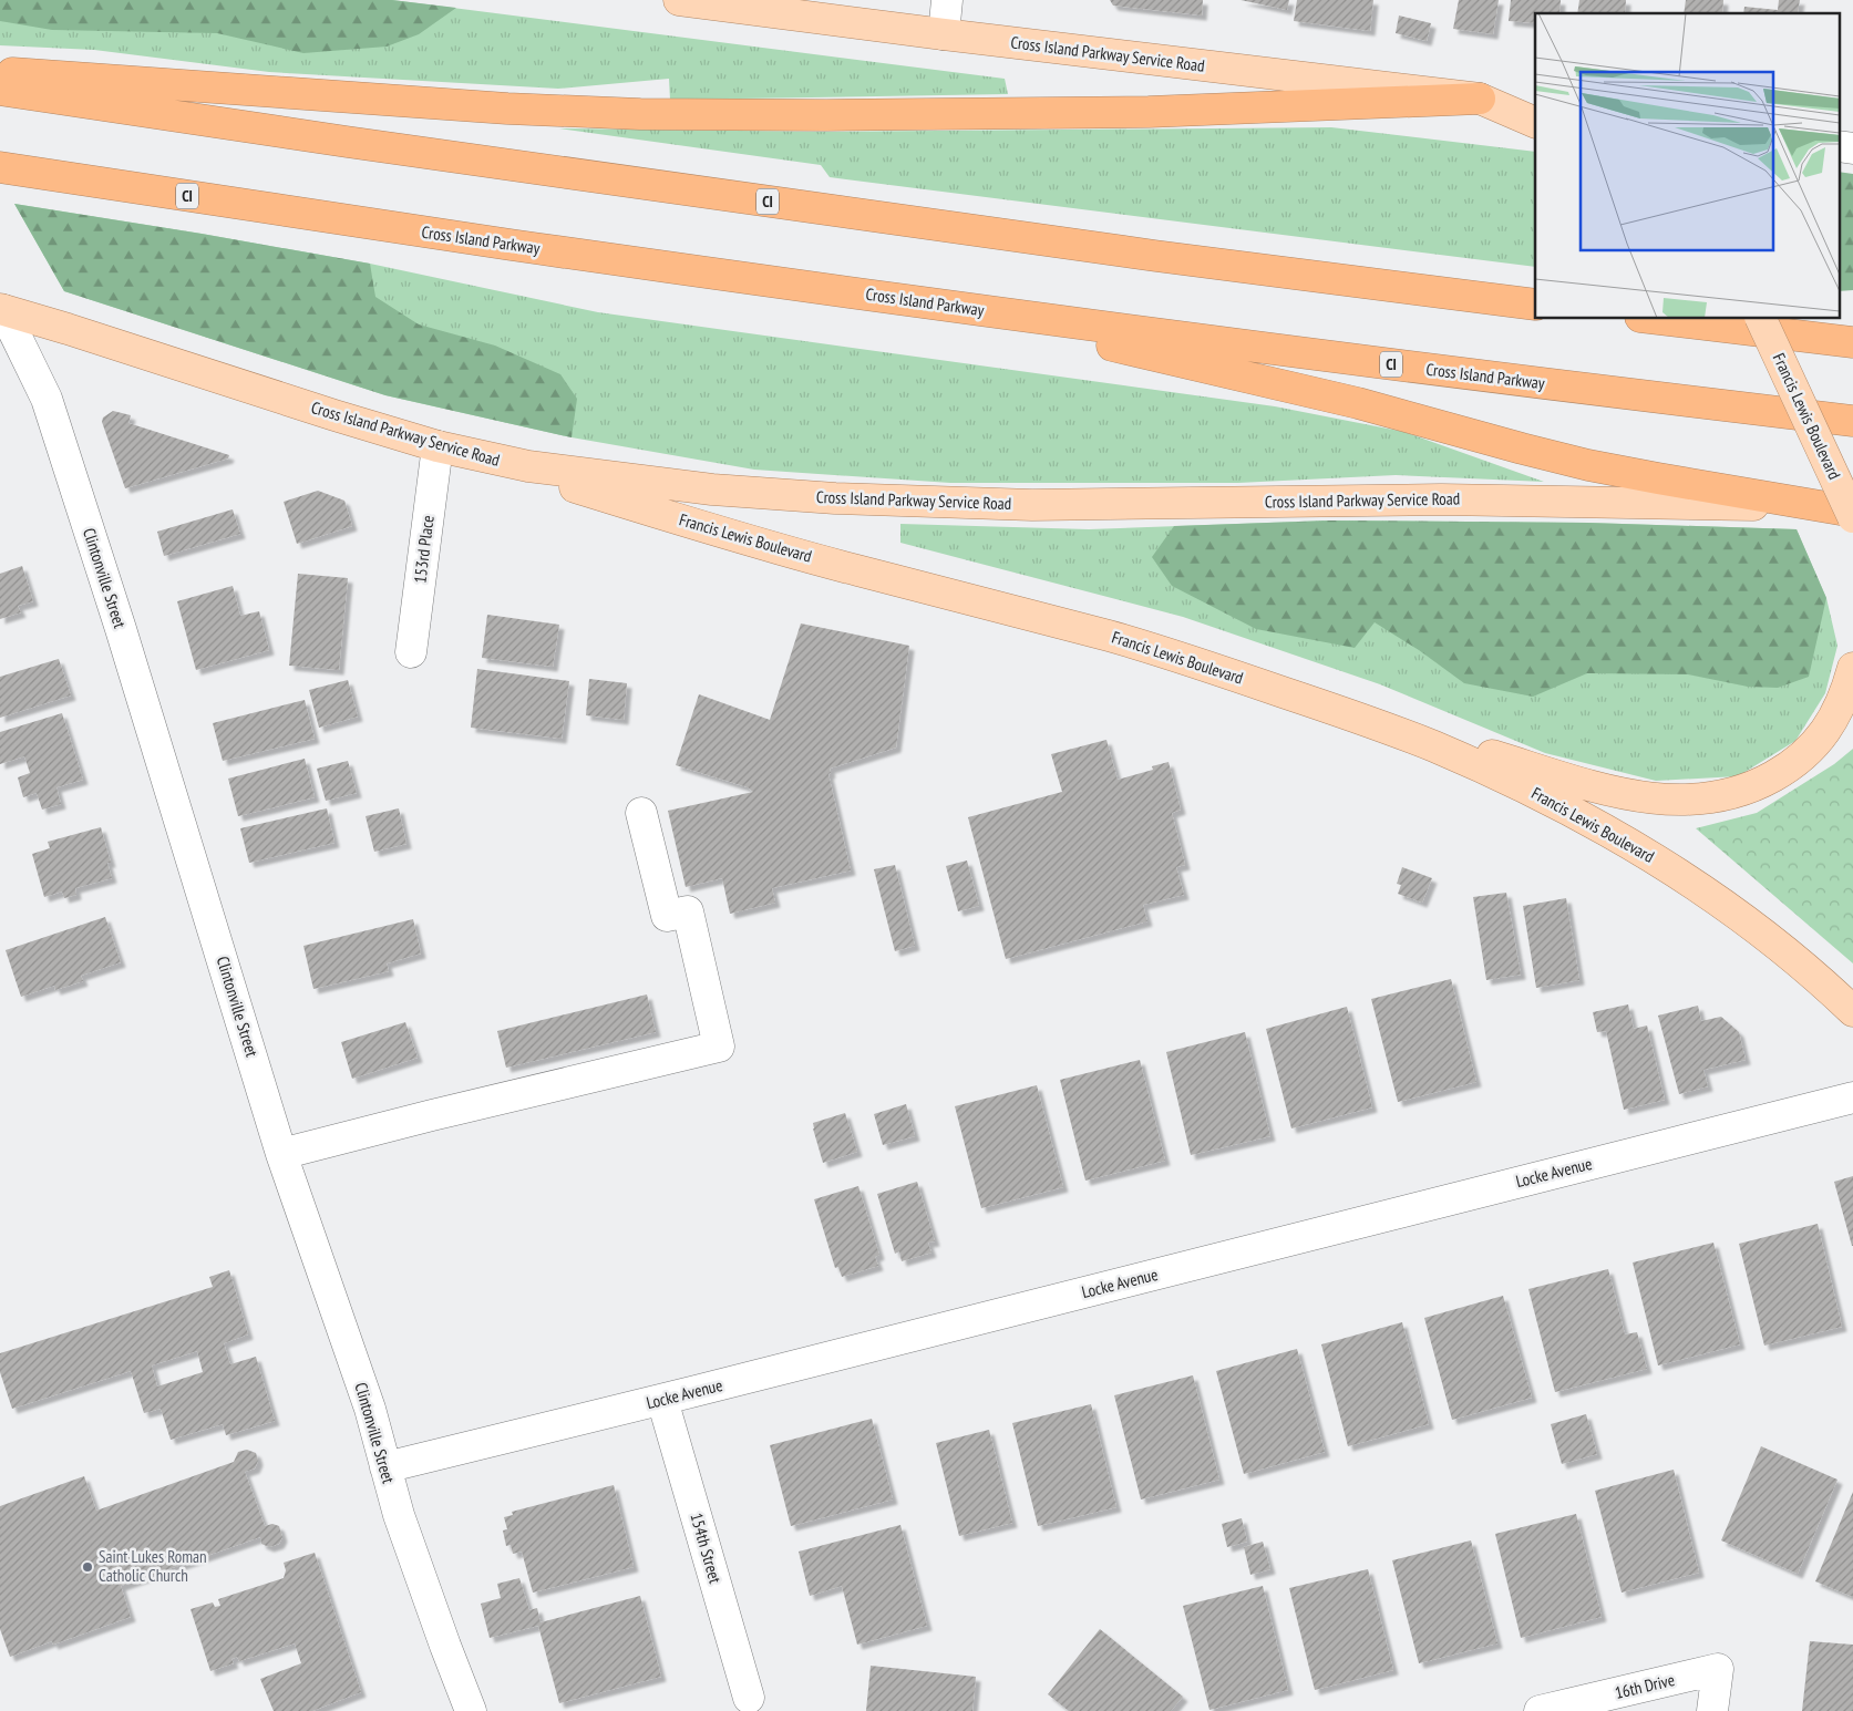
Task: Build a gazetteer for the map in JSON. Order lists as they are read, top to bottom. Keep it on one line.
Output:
{"streets":{"highway":["CI","Cross Island Parkway"],"main road":["Cross Island Parkway Service Road","Francis Lewis Boulevard"],"street":["153rd Place","Clintonville Street","Locke Avenue","154th Street","16th Drive"]},"crossings":[["Cross Island Parkway Service Road","Francis Lewis Boulevard"],["Cross Island Parkway Service Road","153rd Place"],["Cross Island Parkway Service Road","Clintonville Street"],["Francis Lewis Boulevard","153rd Place"],["Clintonville Street","Locke Avenue"],["Locke Avenue","154th Street"]],"places":["Saint Lukes Roman Catholic Church"]}
